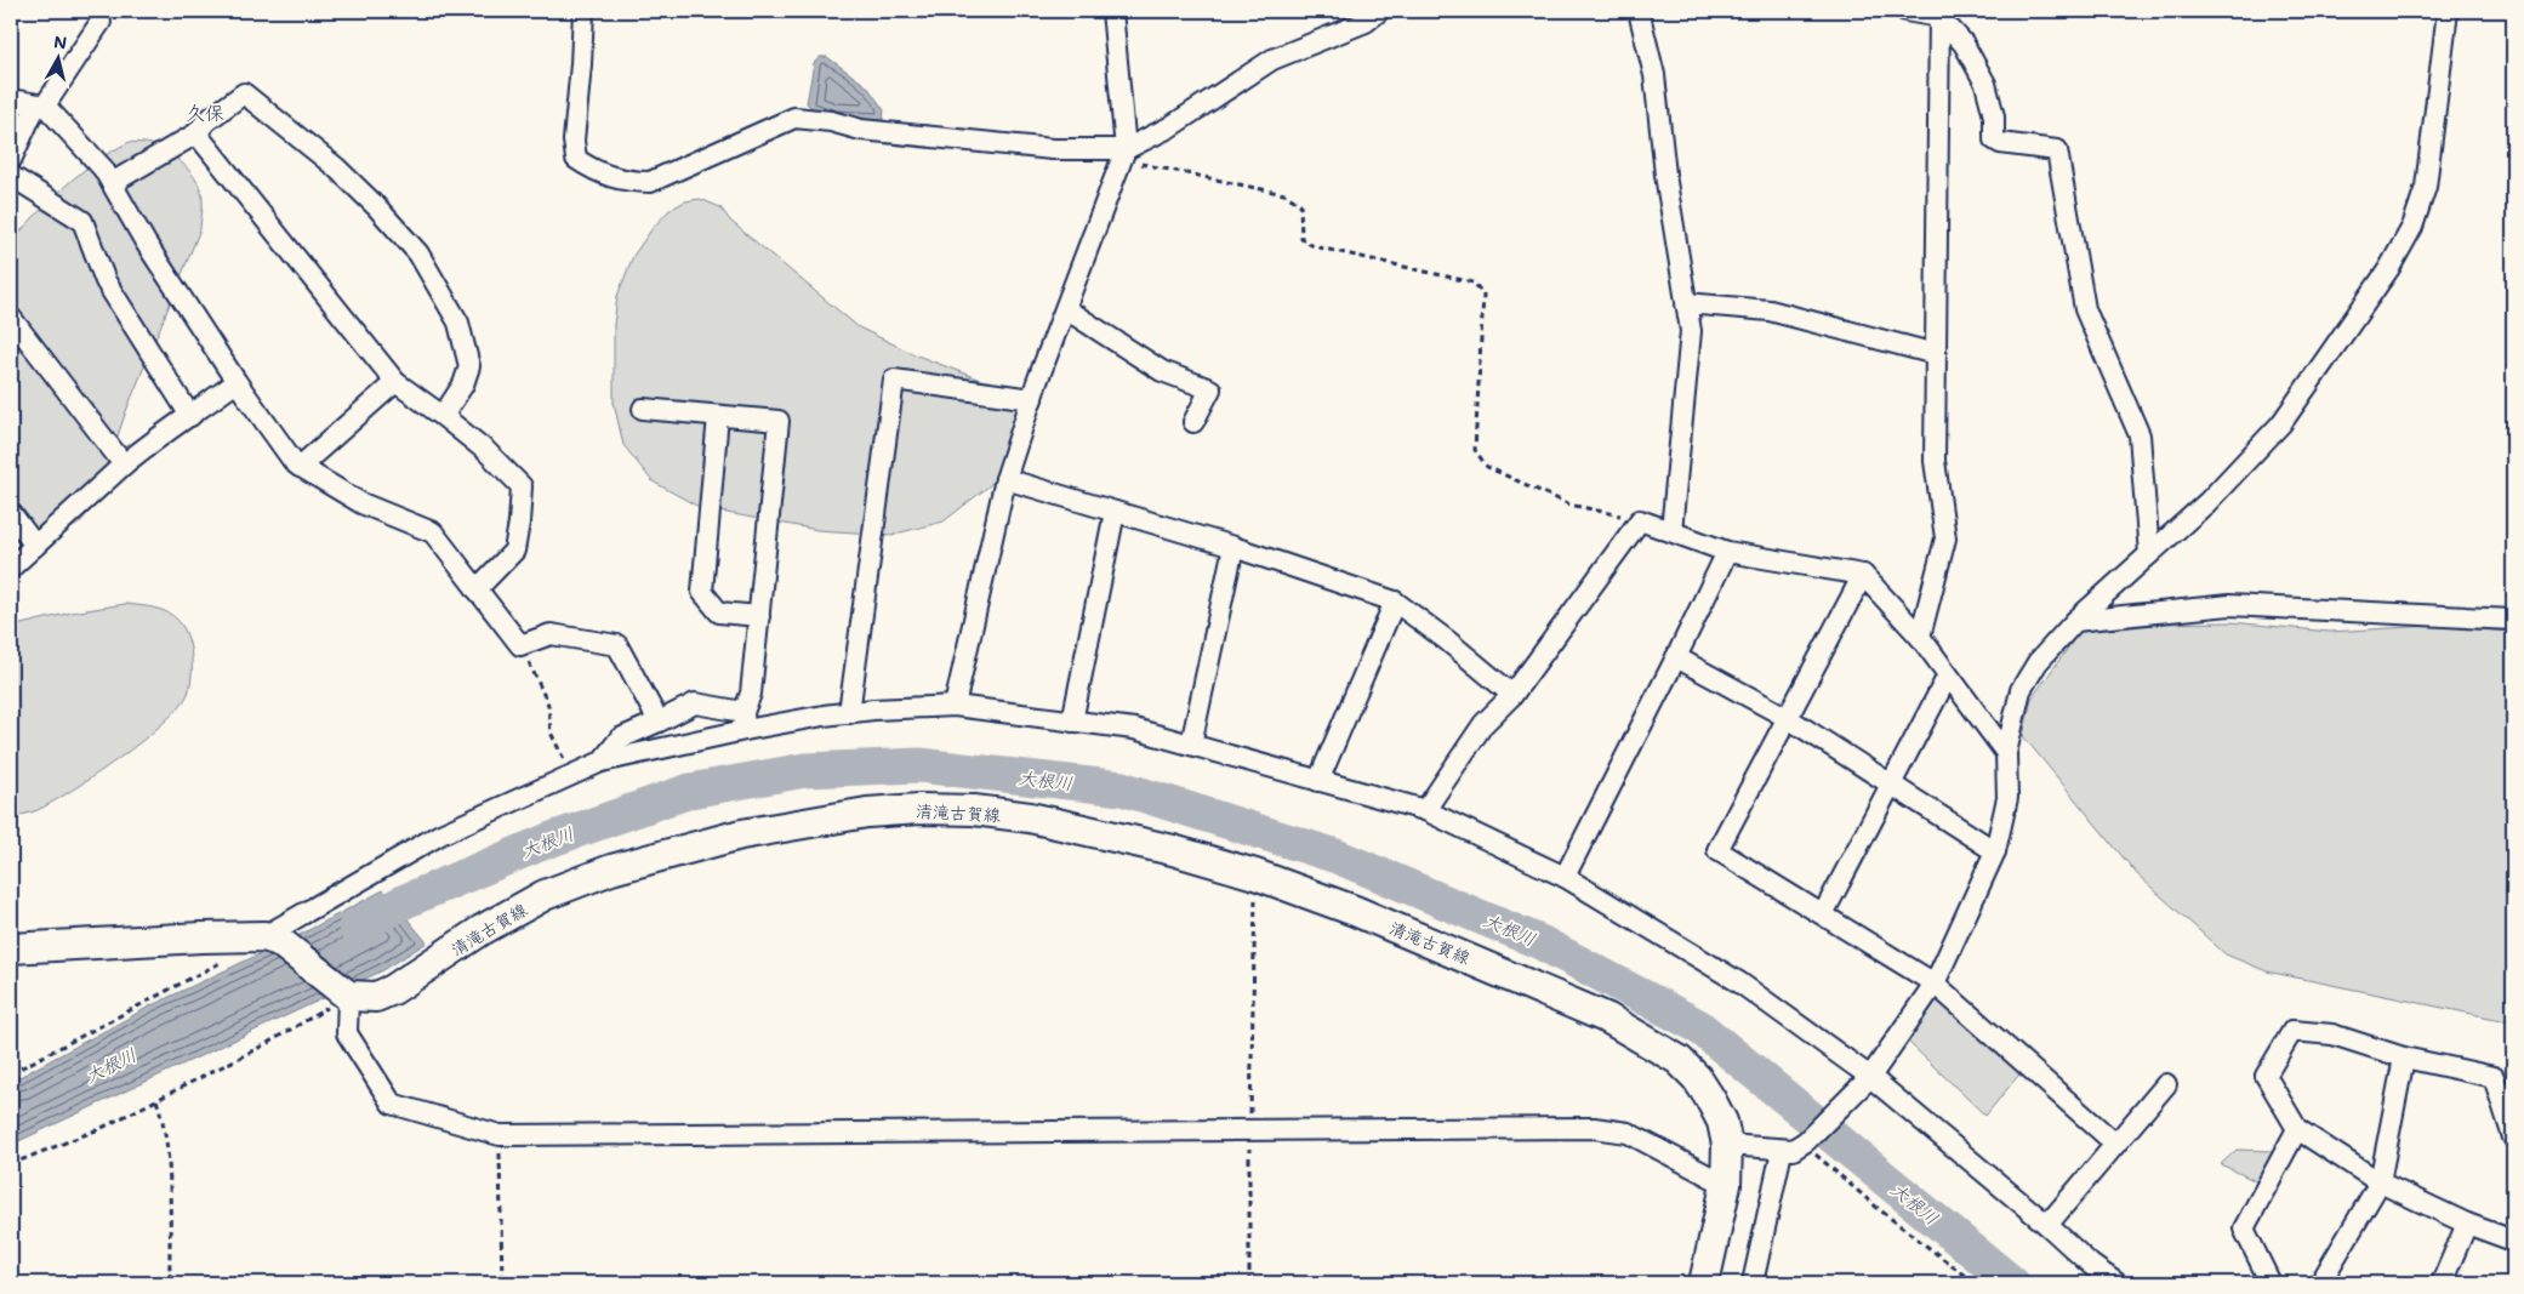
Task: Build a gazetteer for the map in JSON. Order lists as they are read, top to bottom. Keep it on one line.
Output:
{"streets":{"main road":["清滝古賀線"]},"districts":["久保"],"water":["大根川"],"north":"top"}
